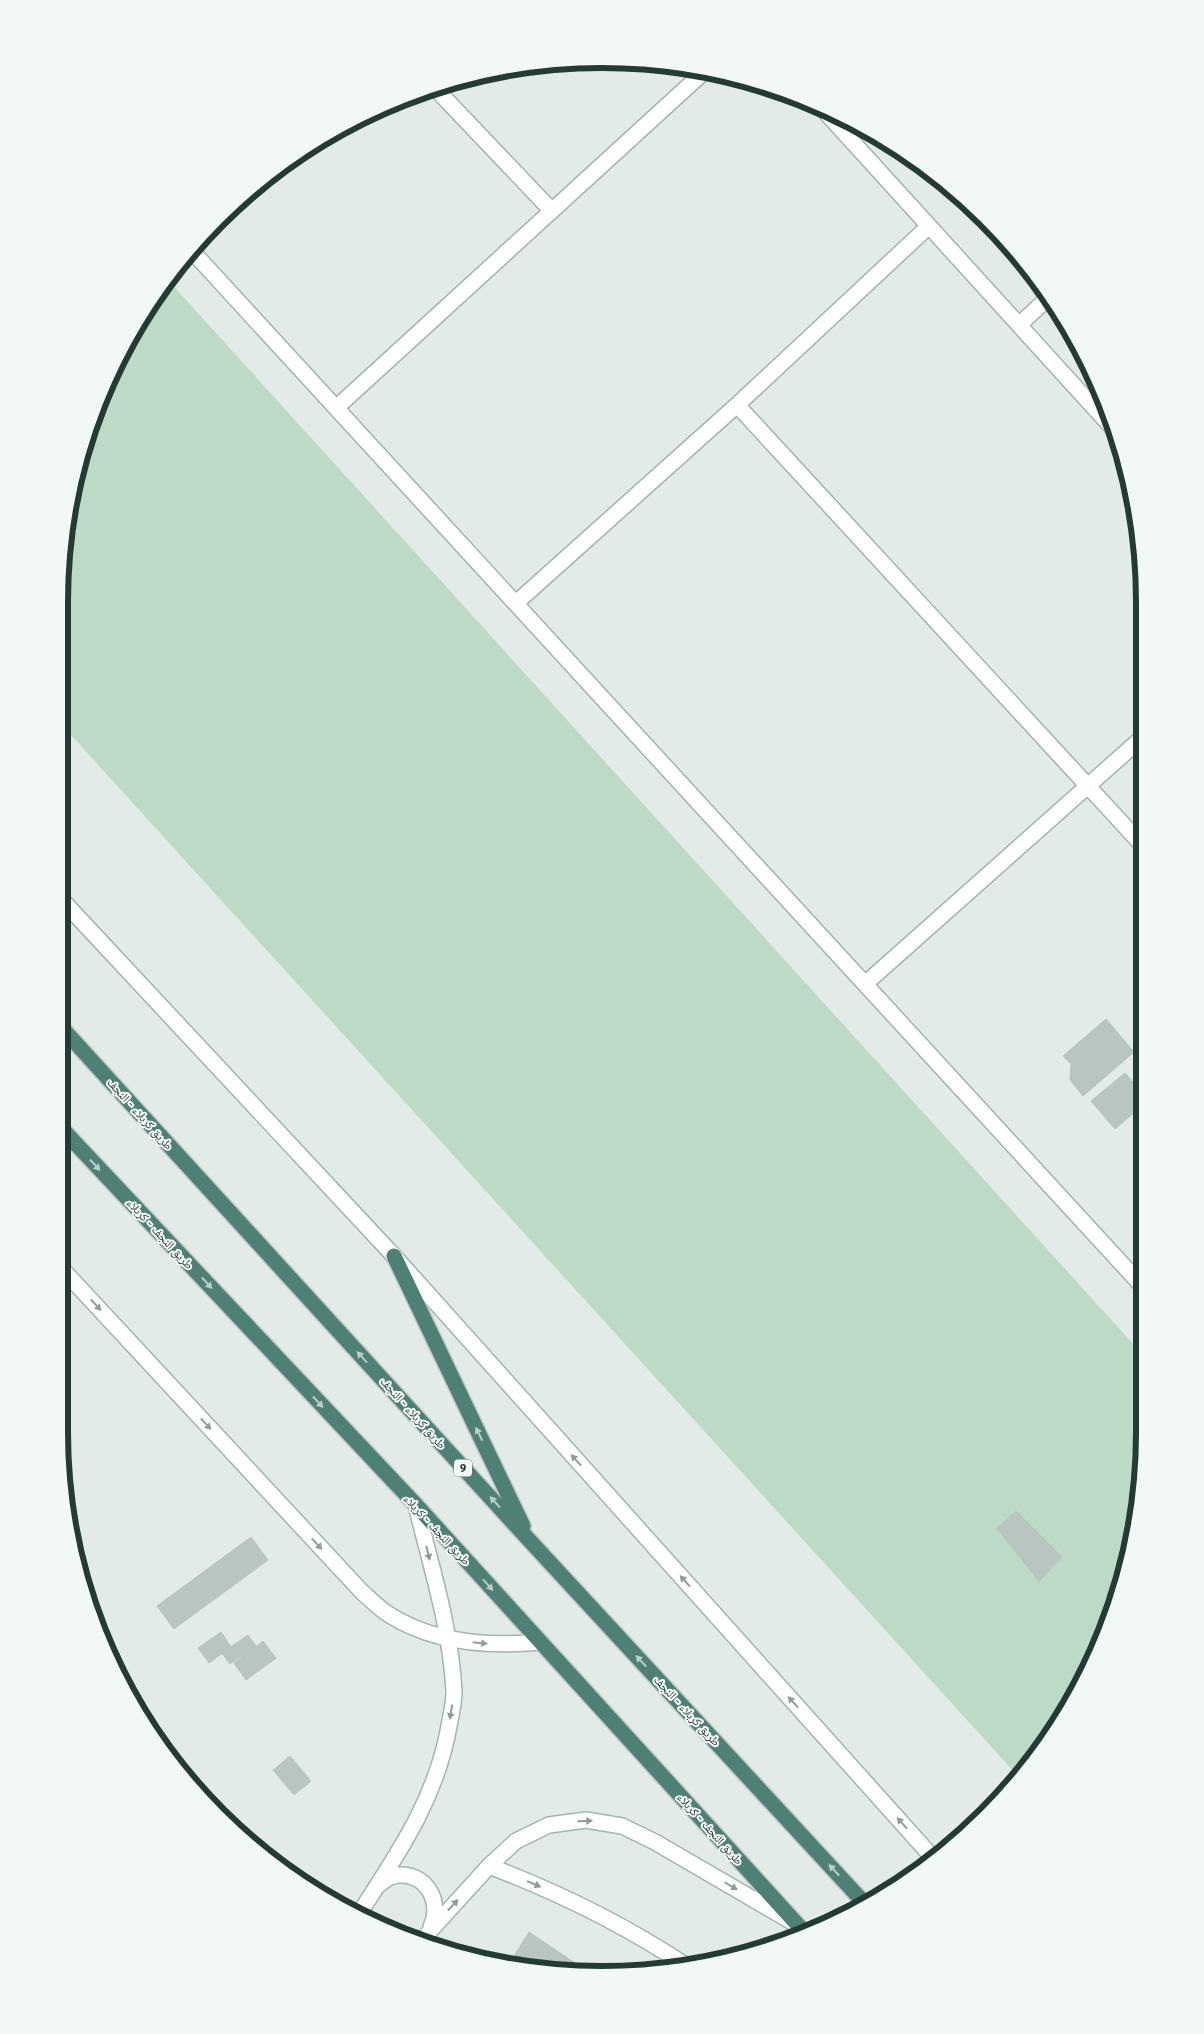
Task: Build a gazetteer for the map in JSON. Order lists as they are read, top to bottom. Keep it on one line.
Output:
{"streets":{"highway":["طريق کربلاء - النجف","طريق النجف - کربلاء","9"]},"one_way":["طريق کربلاء - النجف"]}
